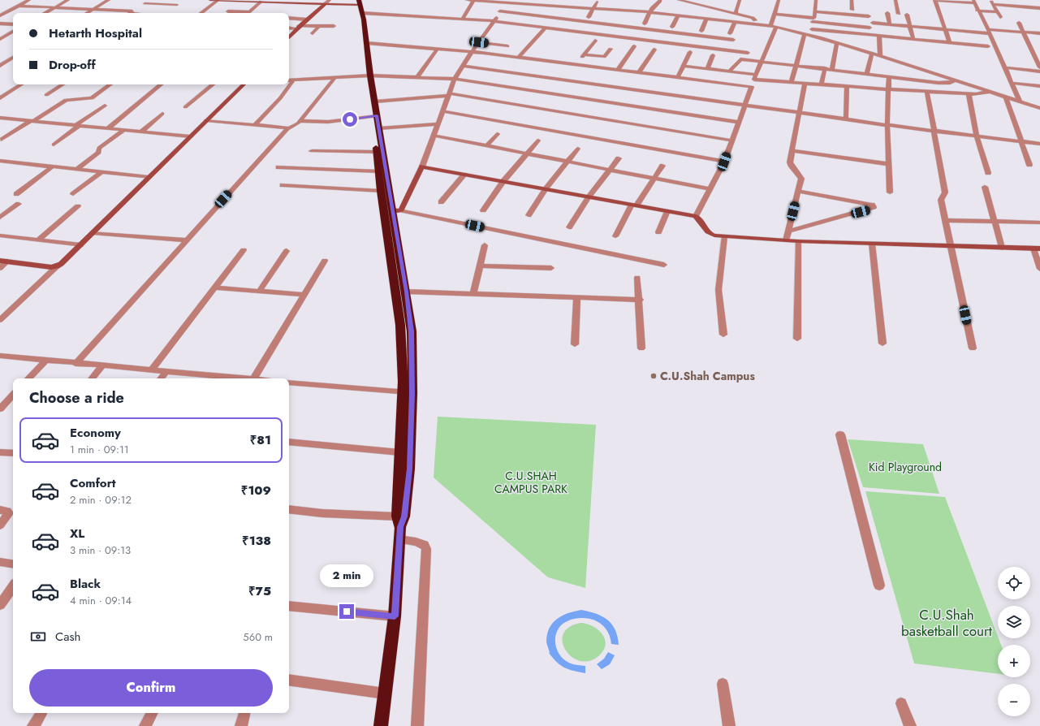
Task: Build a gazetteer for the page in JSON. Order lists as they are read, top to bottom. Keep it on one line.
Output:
{"parks":["Kid Playground","C.U.SHAH CAMPUS PARK","C.U.Shah basketball court"],"places":["C.U.Shah Campus"],"page":{"banner":["Hetarth Hospital","Drop-off"],"heading":"Choose a ride","list":[{"name":"Economy","note":"1 min · 09:11","value":"₹81"},{"name":"Comfort","note":"2 min · 09:12","value":"₹109"},{"name":"XL","note":"3 min · 09:13","value":"₹138"},{"name":"Black","note":"4 min · 09:14","value":"₹75"}],"bubble":"2 min","map_buttons":["+","−"],"pay":["Cash","560 m"],"buttons":"Confirm"}}
